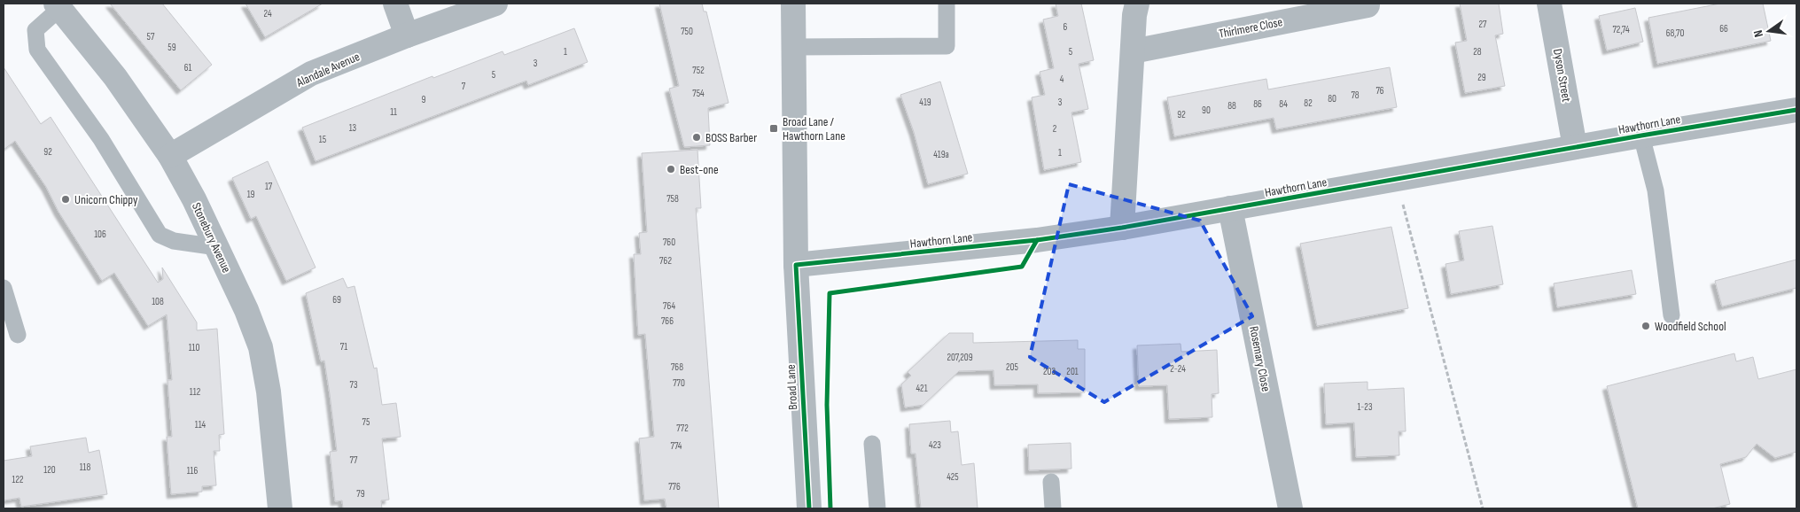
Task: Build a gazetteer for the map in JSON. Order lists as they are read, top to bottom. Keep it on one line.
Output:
{"streets":{"street":["Thirlmere Close","Alandale Avenue","Dyson Street","Hawthorn Lane","Stonebury Avenue","Rosemary Close","Broad Lane"]},"crossings":[["Alandale Avenue","Stonebury Avenue"],["Dyson Street","Hawthorn Lane"],["Hawthorn Lane","Rosemary Close"],["Hawthorn Lane","Broad Lane"]],"places":{"transit":["Broad Lane / Hawthorn Lane"],"other":["BOSS Barber","Best-one","Unicorn Chippy","Woodfield School"]},"house_numbers":["24","27","6","66","72,74","750","68,70","57","59","1","5","28","3","61","752","5","29","4","7","76","754","78","80","9","419","3","82","86","84","88","90","11","92","13","2","15","92","1","419a","17","19","758","106","760","762","69","108","764","766","71","110","207,209","768","205","2-24","203","201","770","73","421","112","1-23","75","114","772","423","774","77","118","120","116","425","122","776","79"],"north":"left"}
